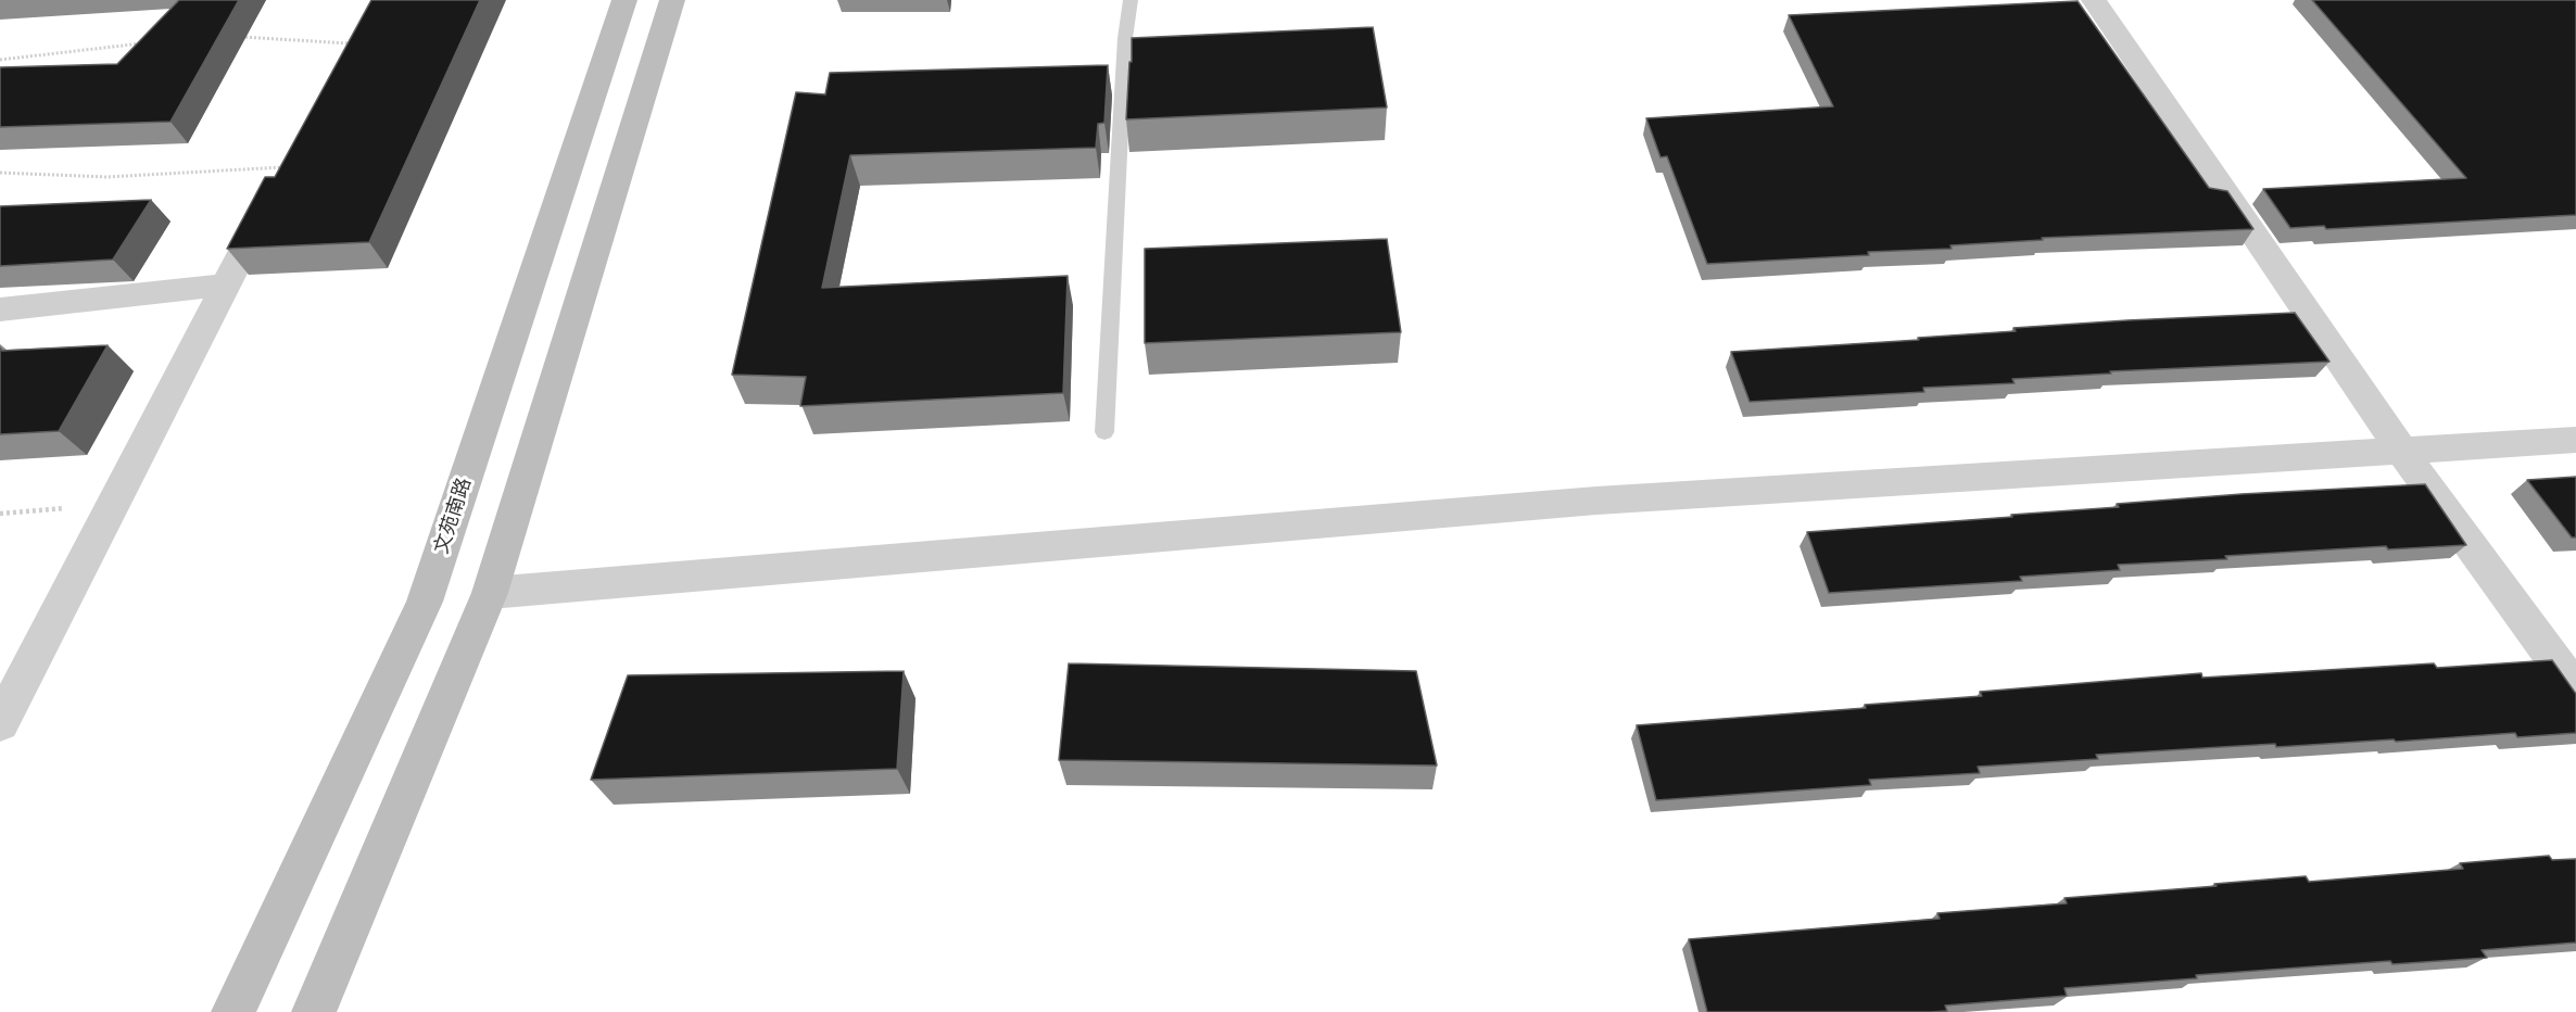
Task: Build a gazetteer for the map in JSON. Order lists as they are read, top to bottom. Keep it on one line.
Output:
{"streets":{"main road":["文苑南路"]}}
